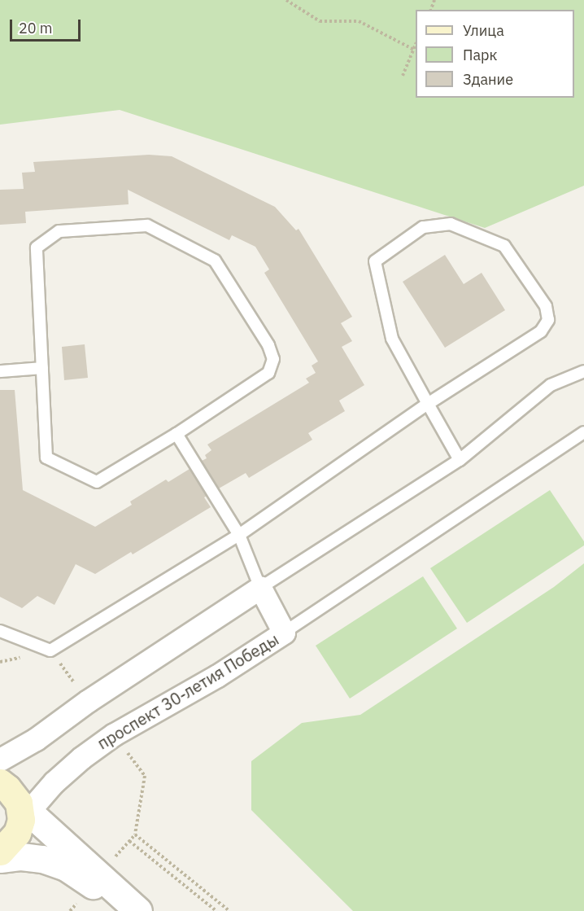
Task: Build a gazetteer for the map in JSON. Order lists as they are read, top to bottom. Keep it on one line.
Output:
{"streets":{"street":["проспект 30-летия Победы"]},"legend":["Улица","Парк","Здание"],"scale_bar":"20 m"}
